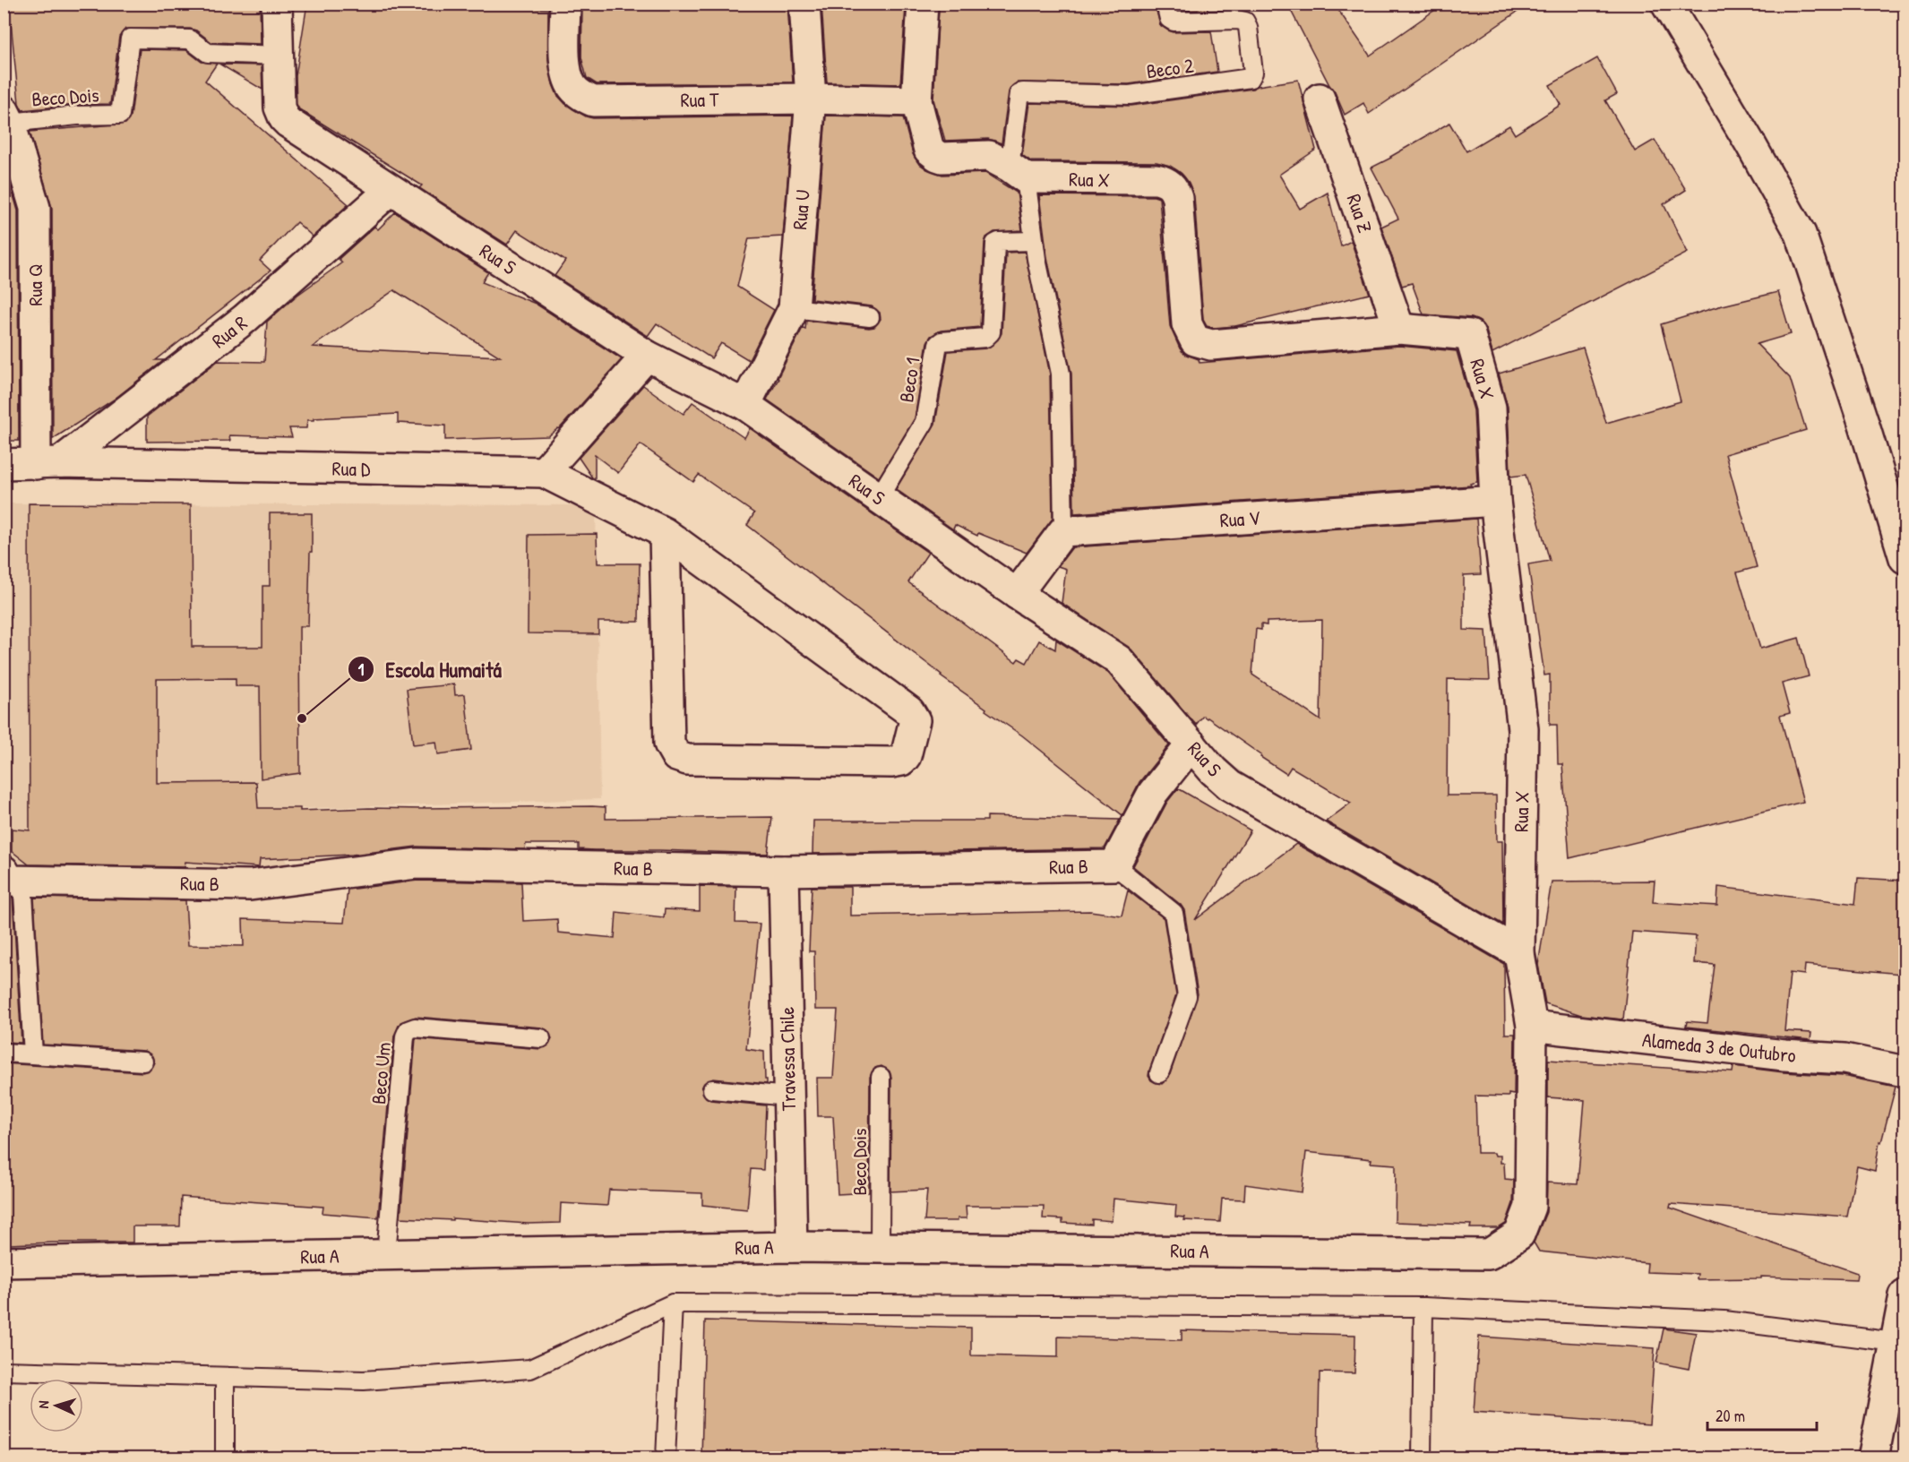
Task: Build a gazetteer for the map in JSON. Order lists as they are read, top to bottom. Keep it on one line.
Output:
{"streets":{"street":["Rua T","Rua X","Rua U","Rua Z","Rua S","Rua Q","Rua R","Rua D","Rua V","Rua B","Alameda 3 de Outubro","Travessa Chile","Rua A"],"lane":["Beco 2","Beco Dois","Beco 1","Beco Um"]},"crossings":[["Beco 2","Rua X"],["Beco Dois","Rua S"],["Beco Dois","Rua Q"],["Beco Dois","Rua A"],["Rua T","Rua X"],["Rua T","Rua U"],["Rua X","Rua Z"],["Rua X","Rua S"],["Rua X","Rua V"],["Rua X","Alameda 3 de Outubro"],["Rua X","Rua A"],["Rua U","Rua S"],["Rua S","Rua R"],["Rua S","Beco 1"],["Rua S","Rua B"],["Rua Q","Rua R"],["Rua Q","Rua D"],["Rua R","Rua D"],["Rua B","Travessa Chile"],["Travessa Chile","Rua A"],["Beco Um","Rua A"]],"places":["Escola Humaitá"],"scale_bar":"20 m","north":"left"}
